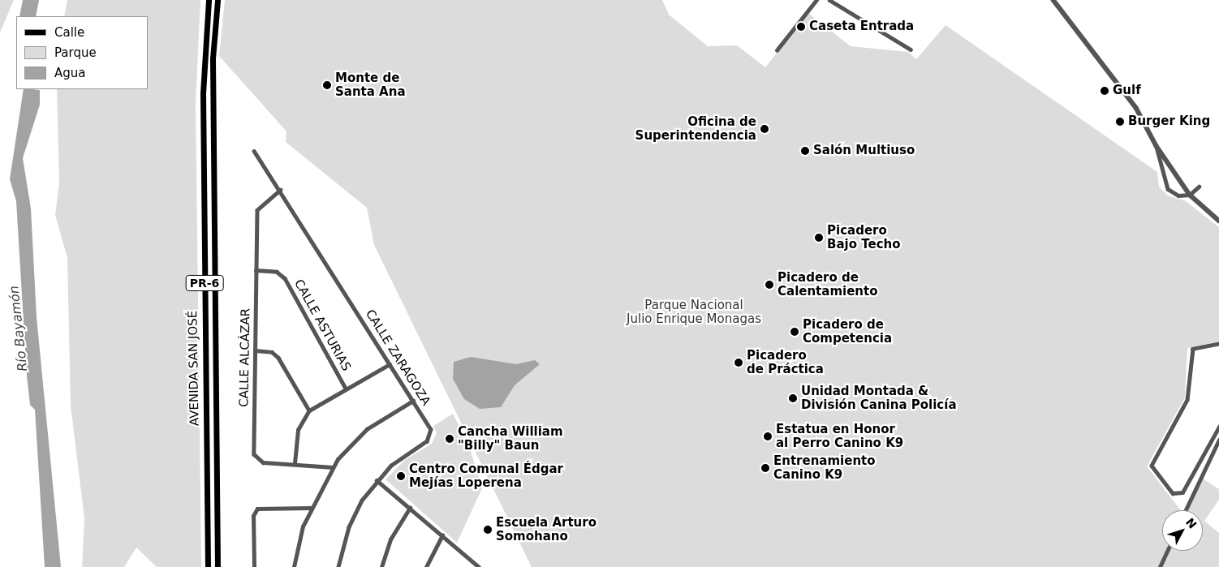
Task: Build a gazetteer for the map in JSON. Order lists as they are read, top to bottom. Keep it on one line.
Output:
{"streets":{"main road":["PR-6","AVENIDA SAN JOSÉ"],"street":["CALLE ASTURIAS","CALLE ALCÁZAR","CALLE ZARAGOZA"]},"crossings":[["CALLE ASTURIAS","CALLE ALCÁZAR"],["CALLE ALCÁZAR","CALLE ZARAGOZA"]],"water":["Río Bayamón"],"parks":["Parque Nacional Julio Enrique Monagas"],"places":["Caseta Entrada","Monte de Santa Ana","Gulf","Burger King","Oficina de Superintendencia","Salón Multiuso","Picadero Bajo Techo","Picadero de Calentamiento","Picadero de Competencia","Picadero de Práctica","Unidad Montada & División Canina Policía","Estatua en Honor al Perro Canino K9","Cancha William \"Billy\" Baun","Entrenamiento Canino K9","Centro Comunal Édgar Mejías Loperena","Escuela Arturo Somohano"],"legend":["Calle","Parque","Agua"],"north":"top right"}
